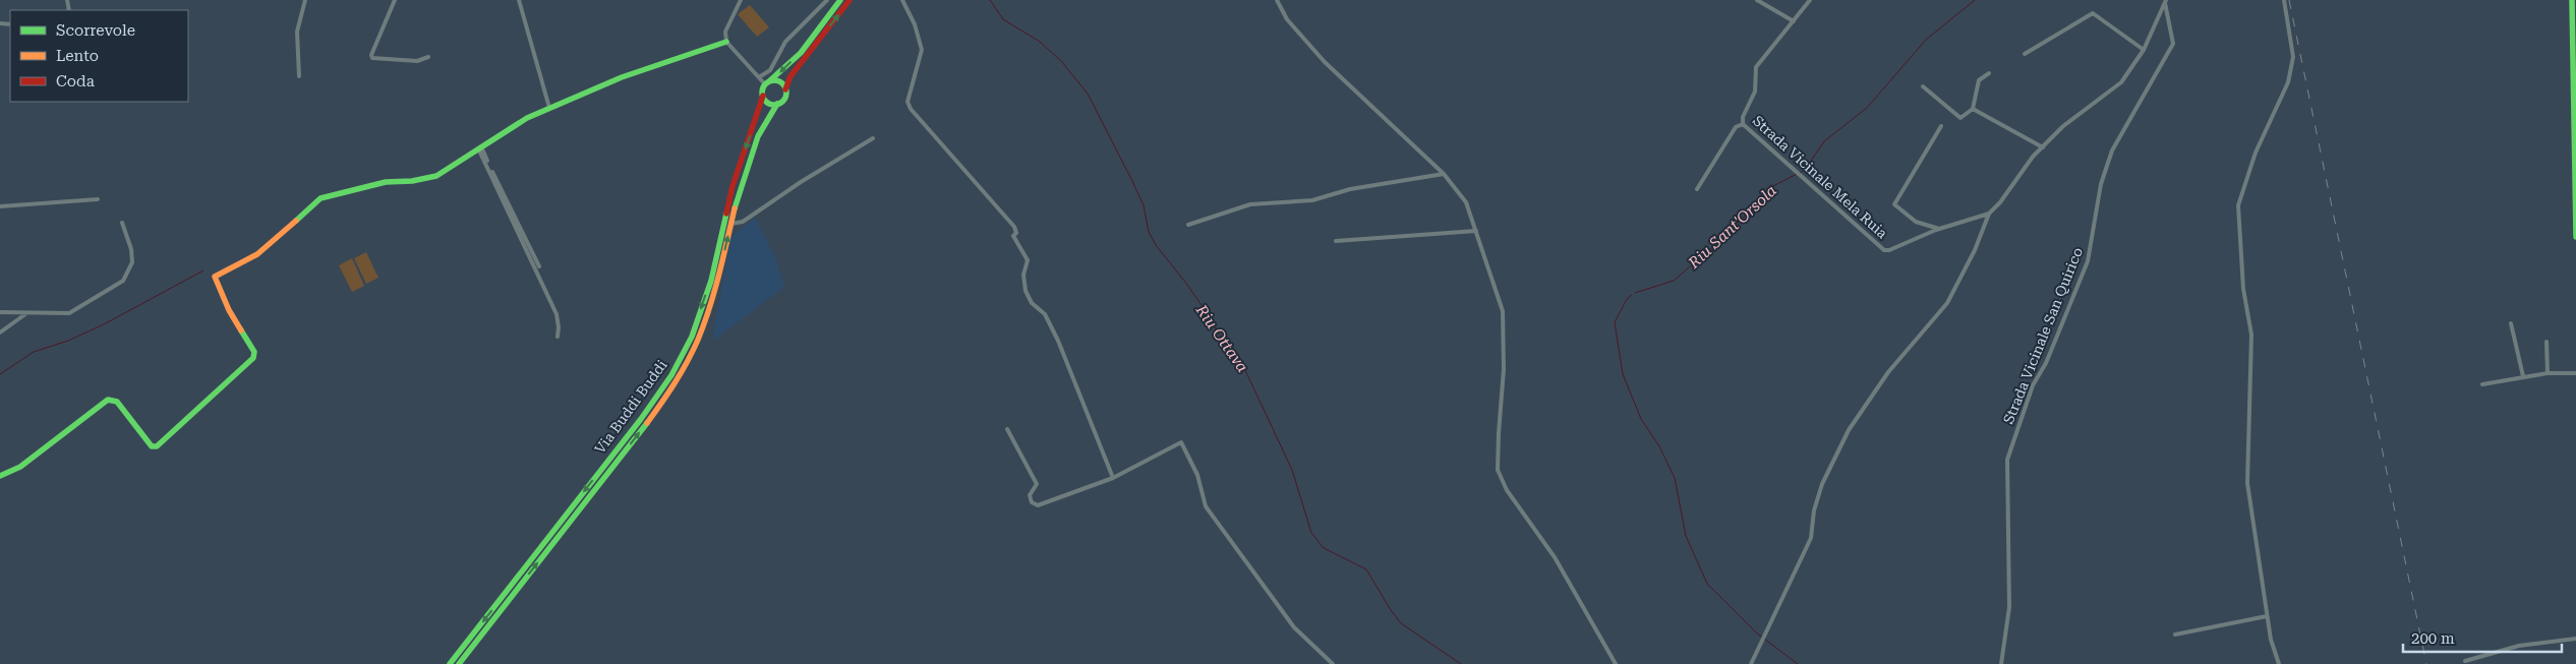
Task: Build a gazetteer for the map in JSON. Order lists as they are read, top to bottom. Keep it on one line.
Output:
{"streets":{"main road":["Via Buddi Buddi"],"street":["Strada Vicinale Mela Ruia","Strada Vicinale San Quirico"]},"water":["Riu Sant'Orsola","Riu Ottava"],"legend":["Scorrevole","Lento","Coda"],"scale_bar":"200 m"}
